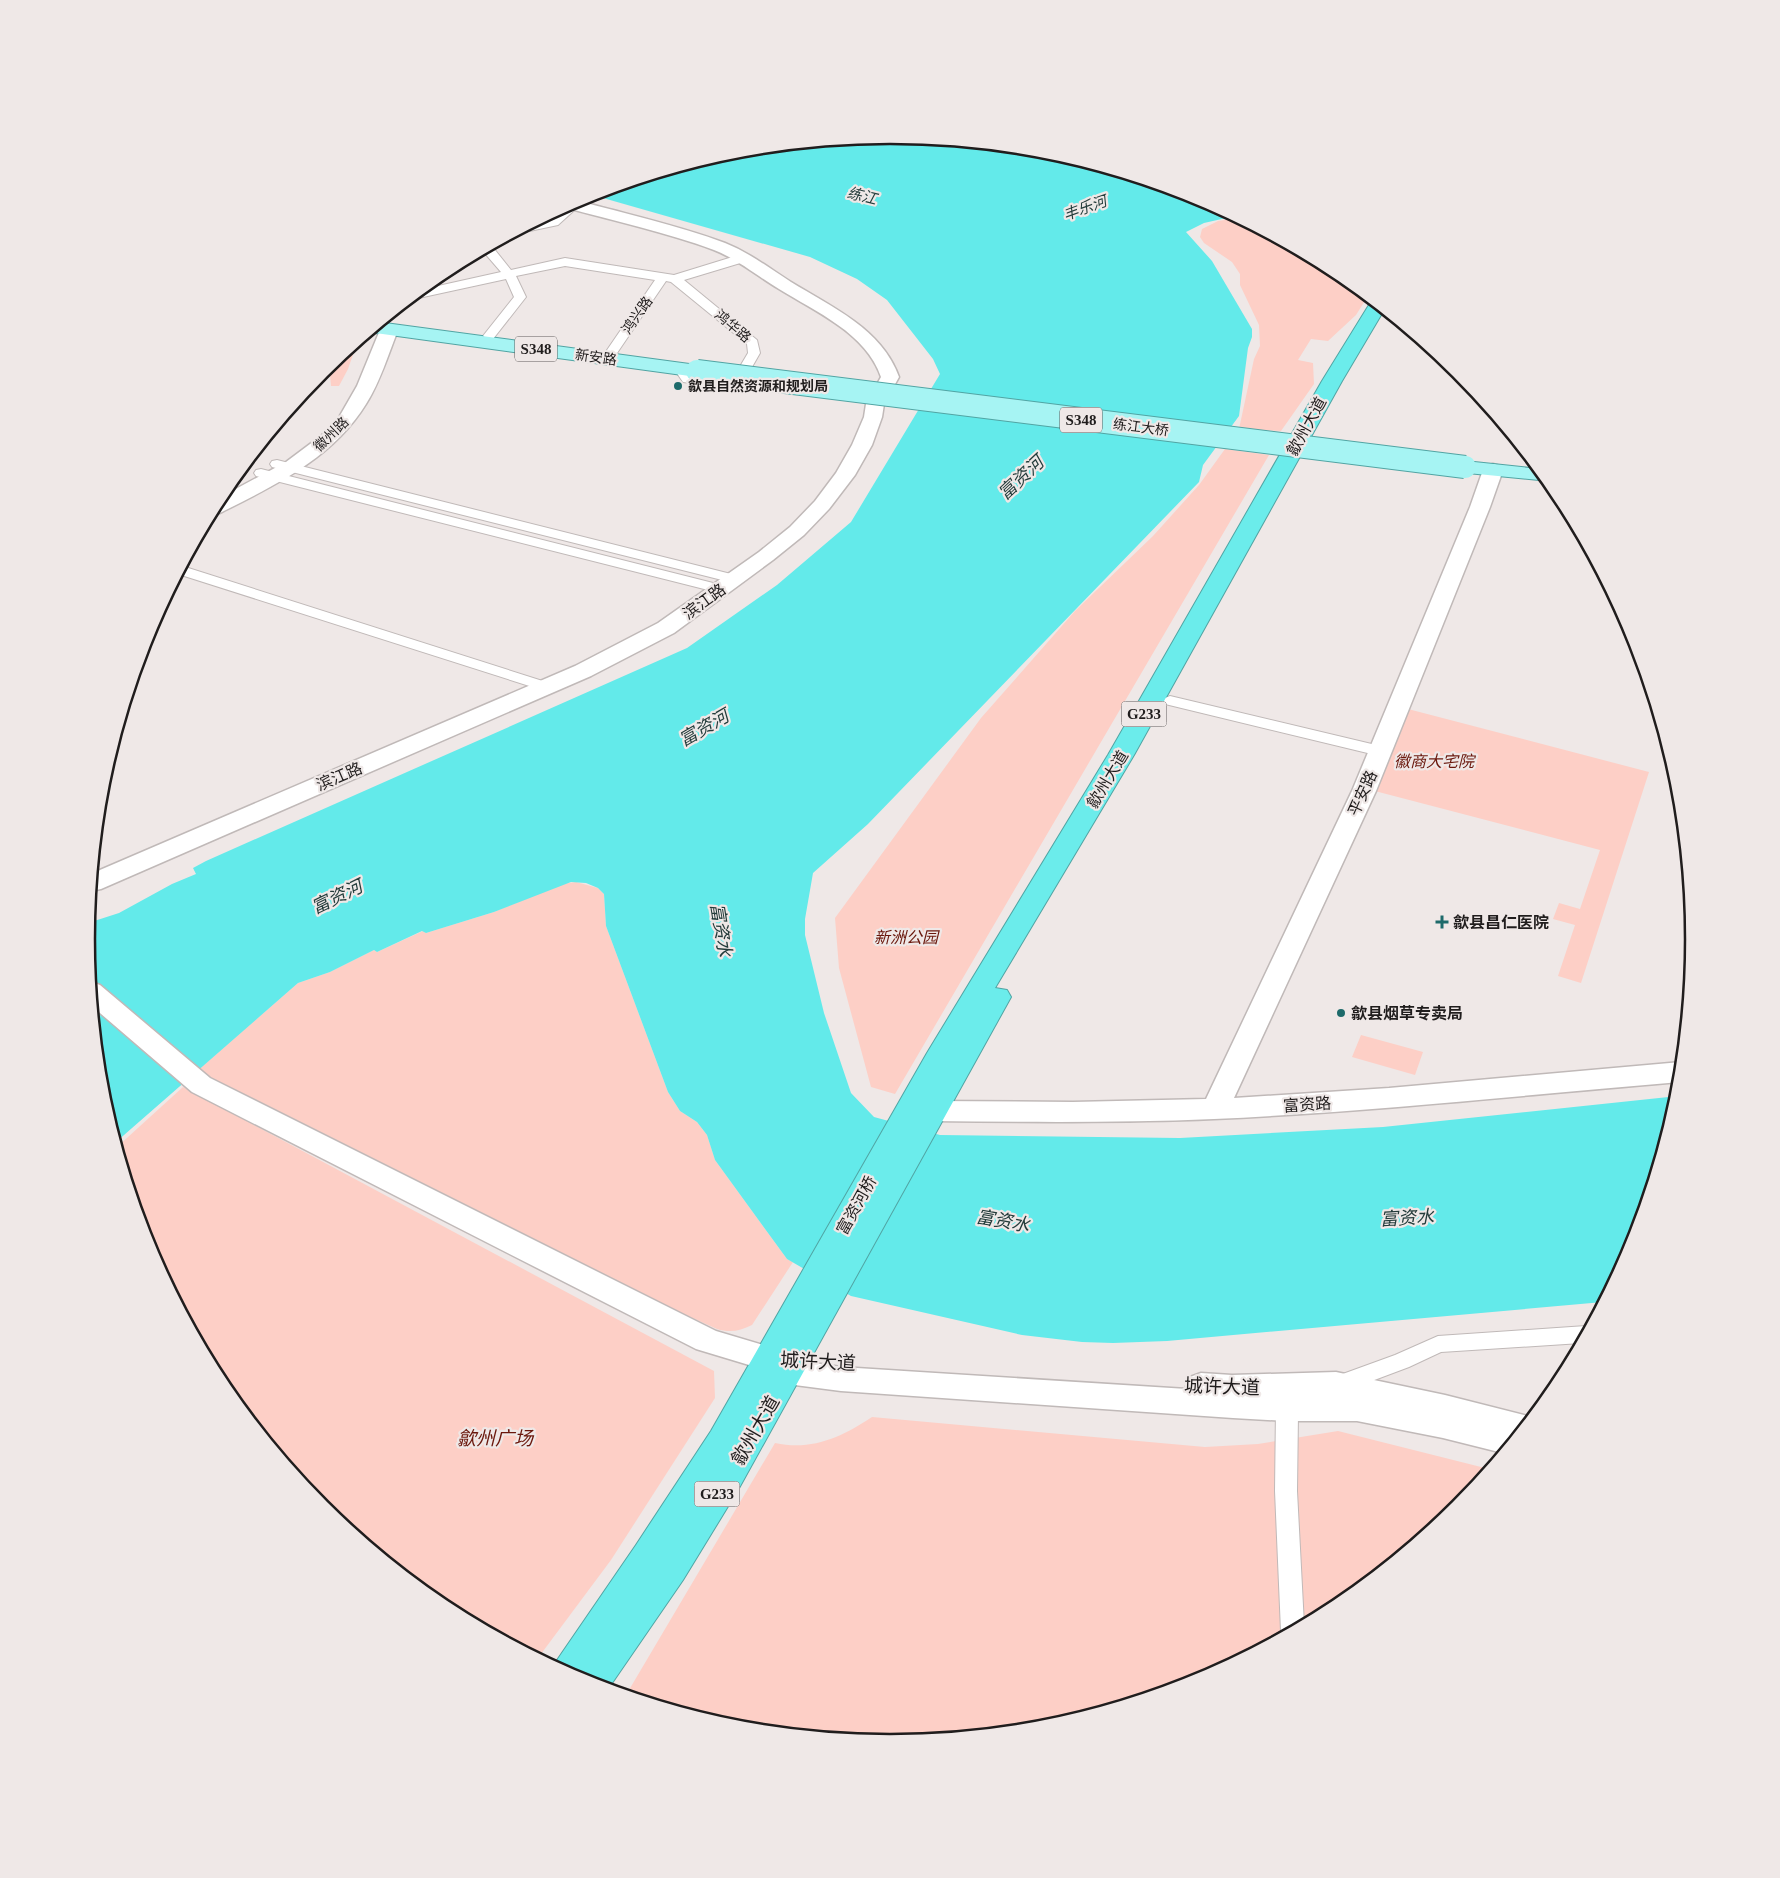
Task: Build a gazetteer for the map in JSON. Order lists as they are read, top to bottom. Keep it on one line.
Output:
{"streets":{"highway":["歙州大道","G233","富资河桥"],"main road":["S348","新安路","练江大桥"],"street":["鸿兴路","鸿华路","徽州路","滨江路","平安路","富资路","城许大道"]},"crossings":[["鸿兴路","鸿华路"],["鸿兴路","新安路"],["S348","练江大桥"],["S348","平安路"],["新安路","练江大桥"],["歙州大道","富资路"],["歙州大道","富资河桥"],["歙州大道","城许大道"],["平安路","富资路"],["富资路","富资河桥"]],"water":["练江","丰乐河","富资河","富资水"],"parks":["徽商大宅院","新洲公园","歙州广场"],"places":{"other":["歙县自然资源和规划局","歙县烟草专卖局"],"health":["歙县昌仁医院"]}}
